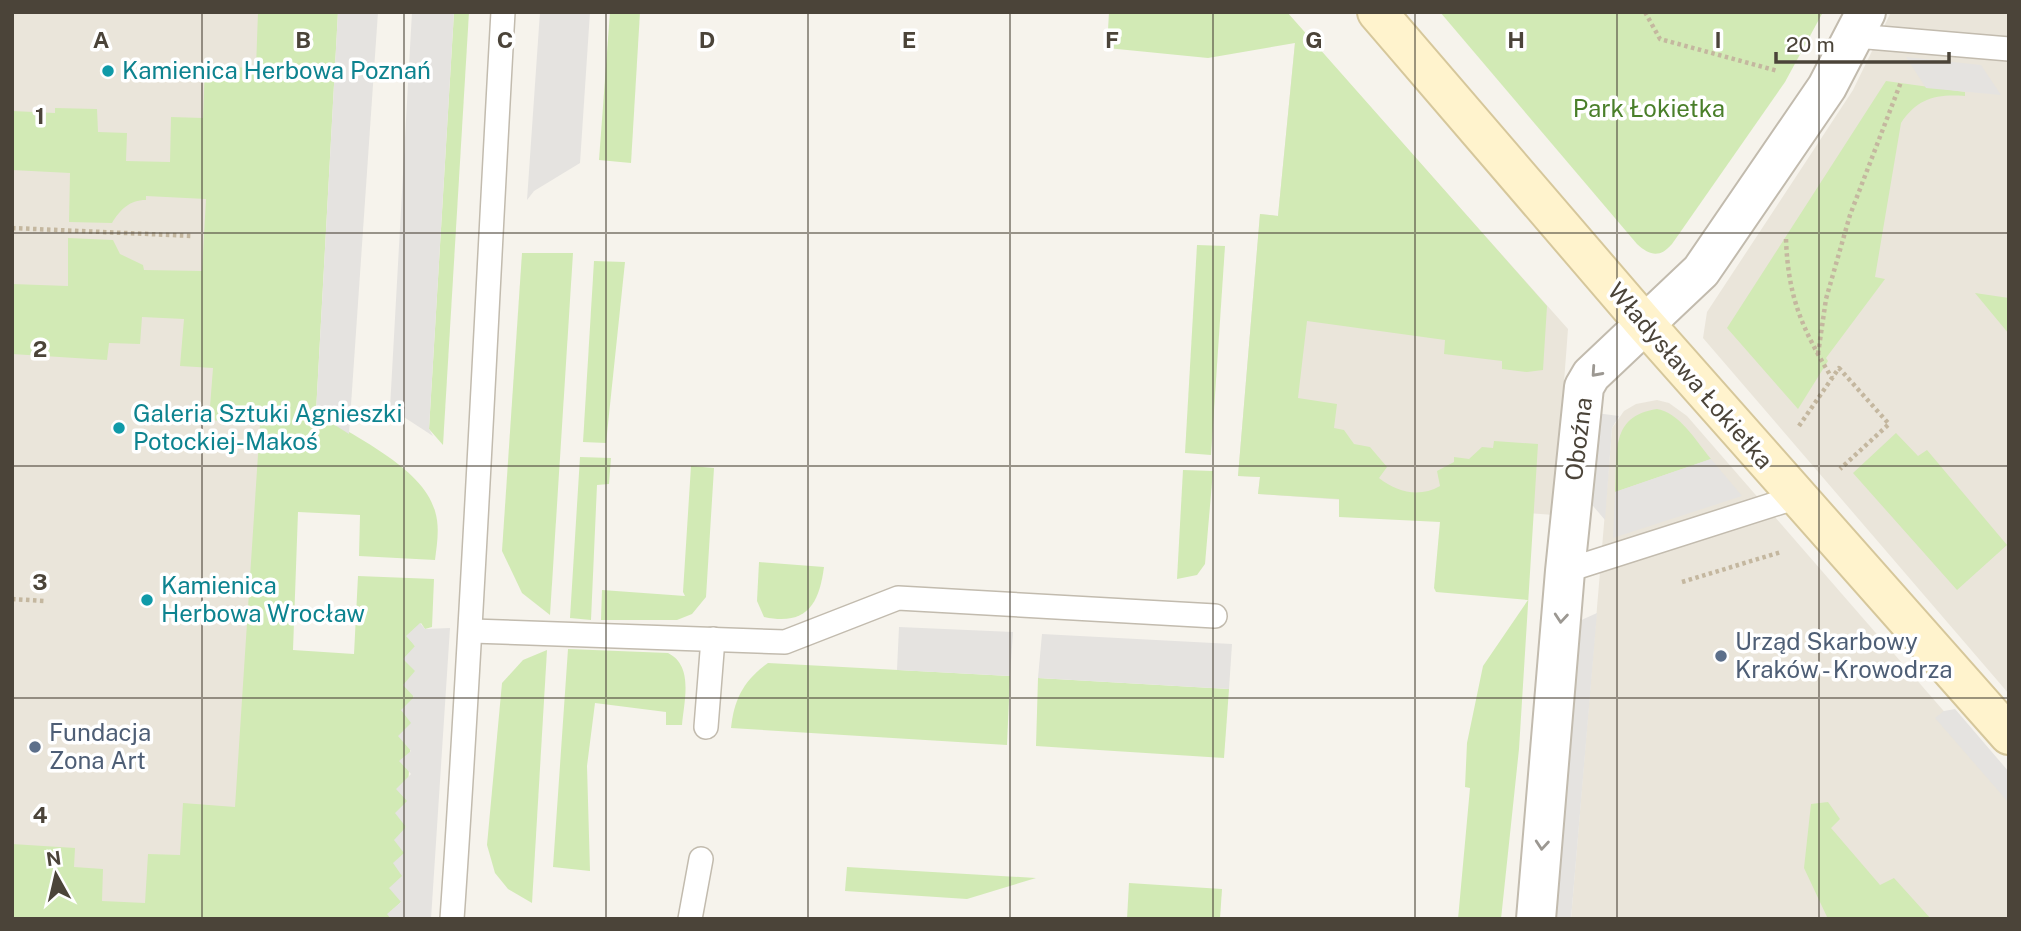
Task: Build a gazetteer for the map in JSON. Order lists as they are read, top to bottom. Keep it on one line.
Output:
{"streets":{"street":["Władysława Łokietka","Oboźna"]},"crossings":[["Władysława Łokietka","Oboźna"]],"one_way":["Oboźna"],"parks":["Park Łokietka"],"places":["Kamienica Herbowa Poznań","Galeria Sztuki Agnieszki Potockiej-Makoś","Kamienica Herbowa Wrocław","Urząd Skarbowy Kraków - Krowodrza","Fundacja Zona Art"],"scale_bar":"20 m","north":"top","grid":{"columns":["A","B","C","D","E","F","G","H","I"],"rows":["1","2","3","4"]}}
